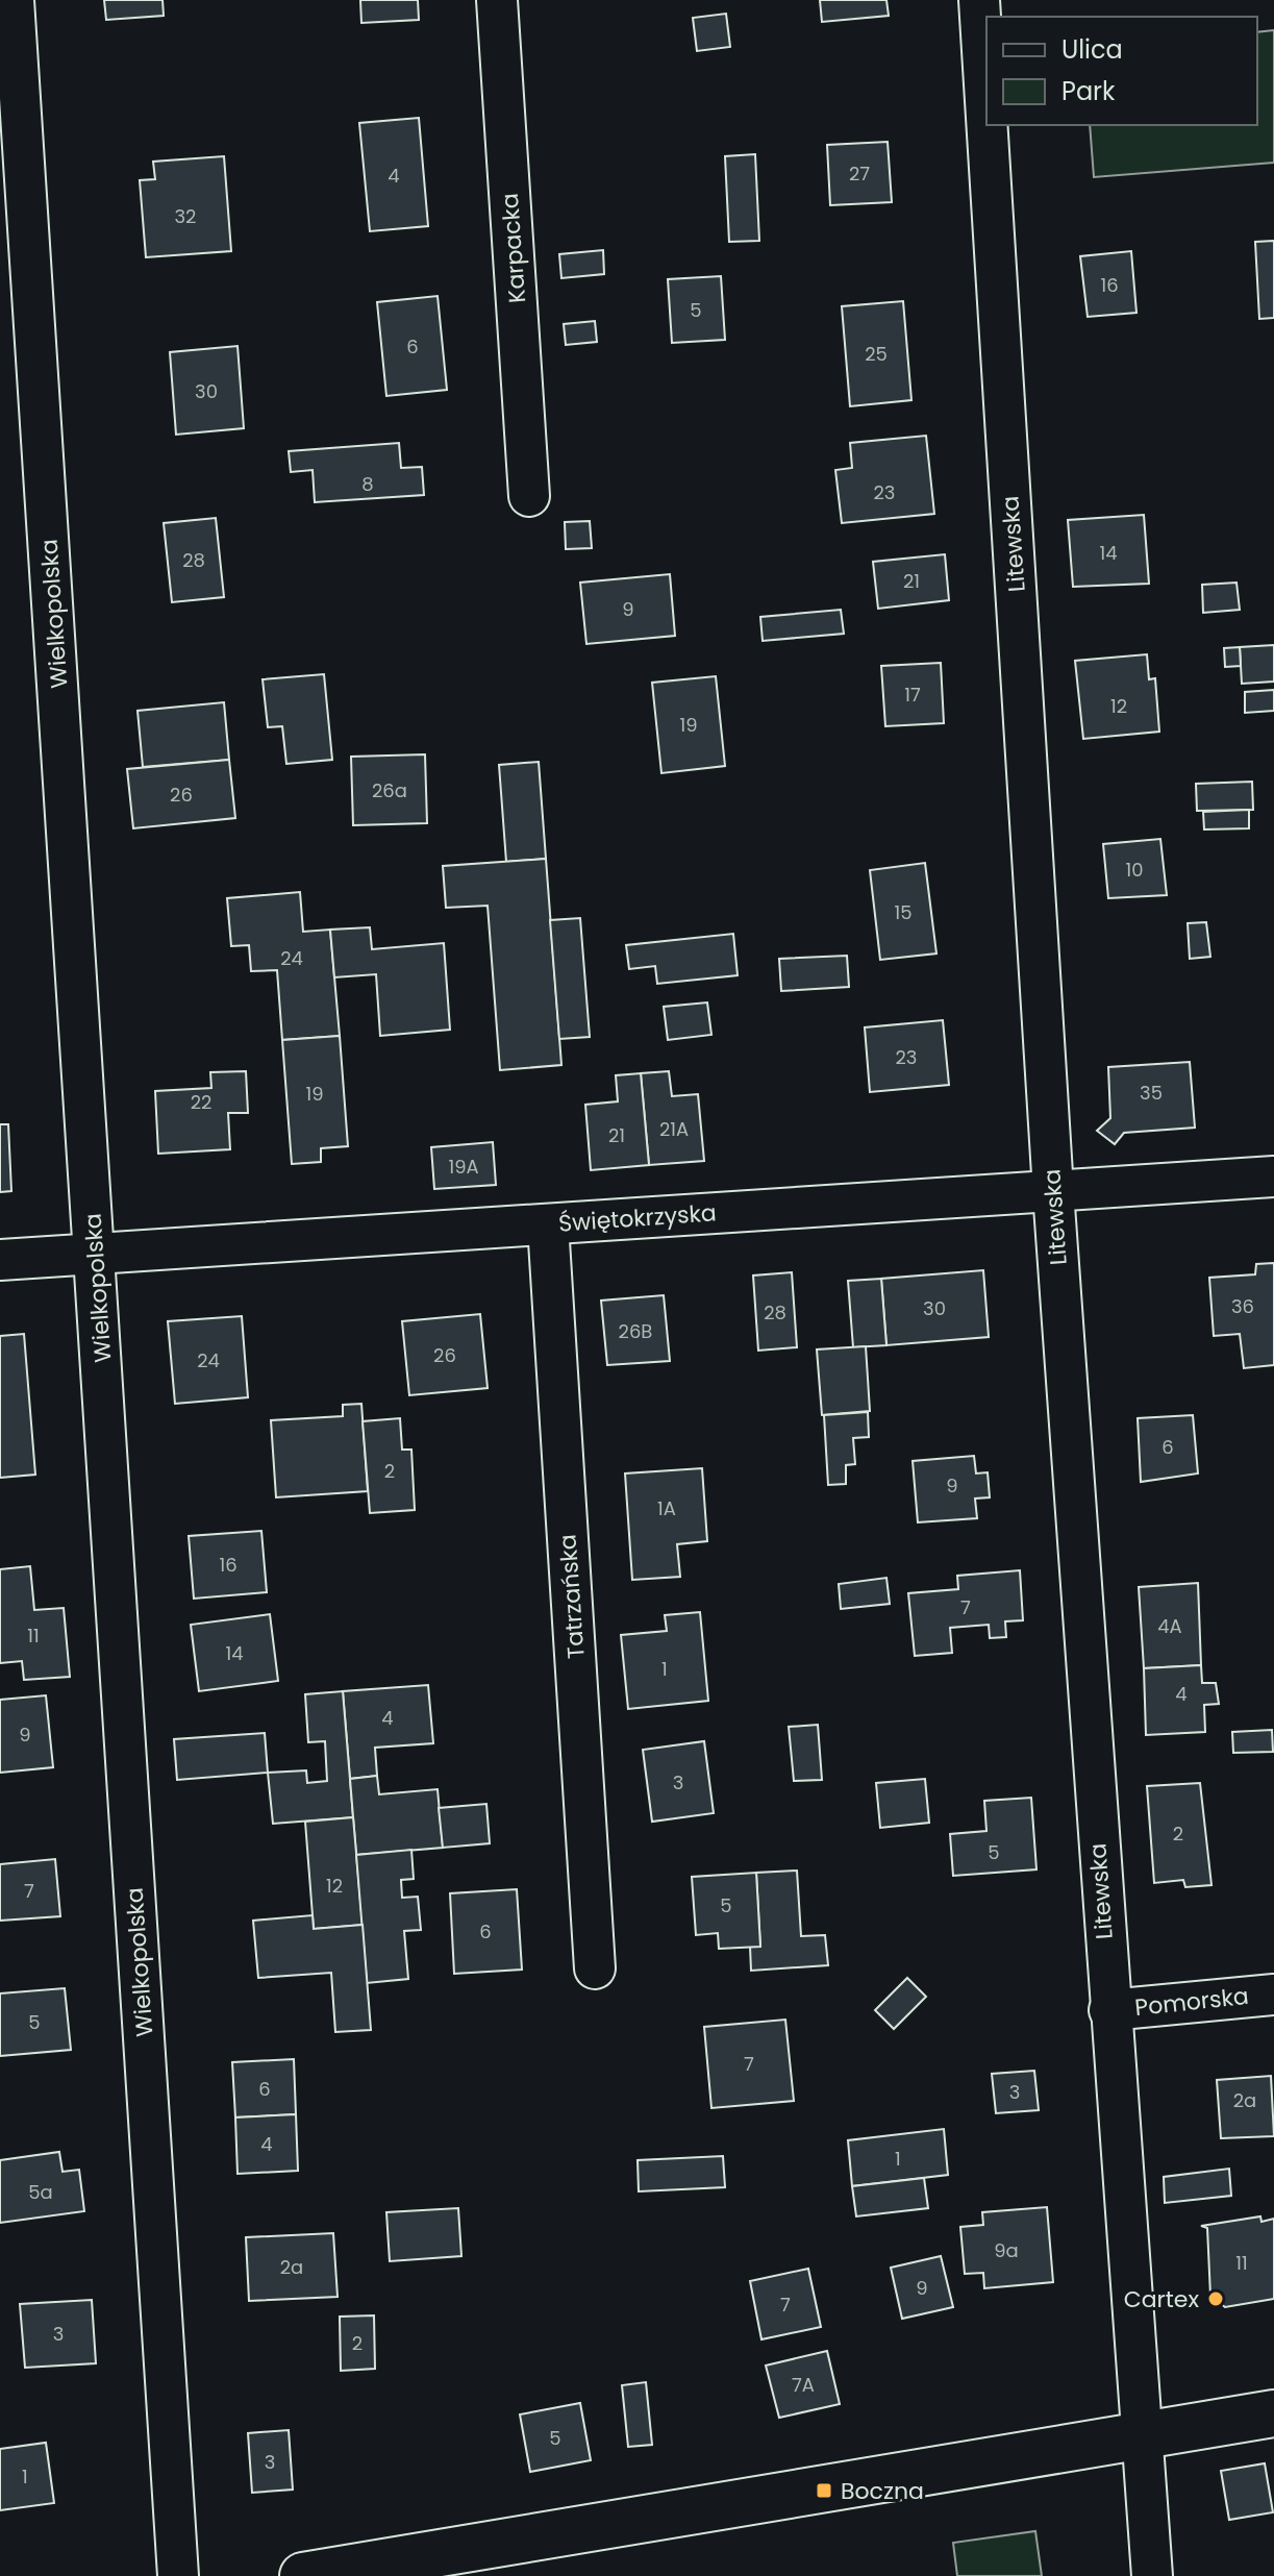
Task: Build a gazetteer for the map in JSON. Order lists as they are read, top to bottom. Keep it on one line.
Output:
{"streets":{"street":["Karpacka","Litewska","Wielkopolska","Świętokrzyska","Tatrzańska","Pomorska"]},"crossings":[["Litewska","Świętokrzyska"],["Litewska","Pomorska"],["Wielkopolska","Świętokrzyska"],["Świętokrzyska","Tatrzańska"]],"places":{"other":["Cartex"],"transit":["Boczna"]},"house_numbers":["27","4","32","16","5","6","25","30","8","23","14","28","21","9","17","12","19","26a","26","10","15","24","23","35","19","22","21A","21","19A","36","30","28","26B","26","24","6","2","9","1A","16","7","4A","11","14","1","4","4","9","3","2","5","12","7","5","6","5","7","6","3","2a","4","1","5a","9a","11","2a","9","7","3","2","7A","5","3","1"],"legend":["Ulica","Park"]}
